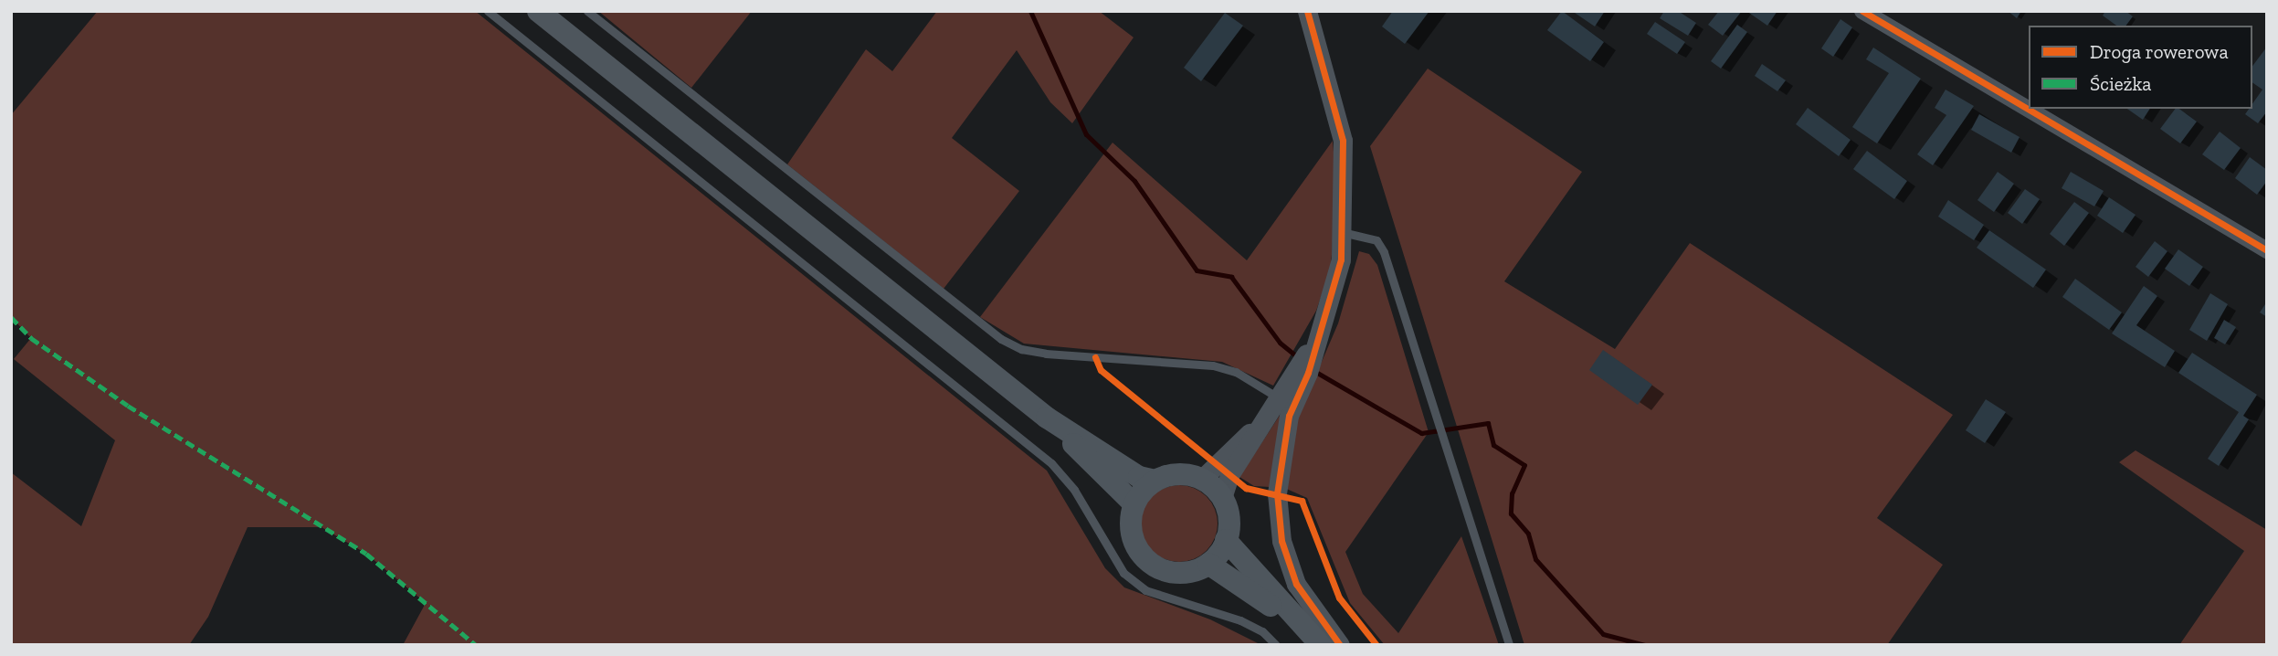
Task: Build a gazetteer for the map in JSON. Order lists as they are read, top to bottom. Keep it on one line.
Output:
{"legend":["Droga rowerowa","Ścieżka"]}
